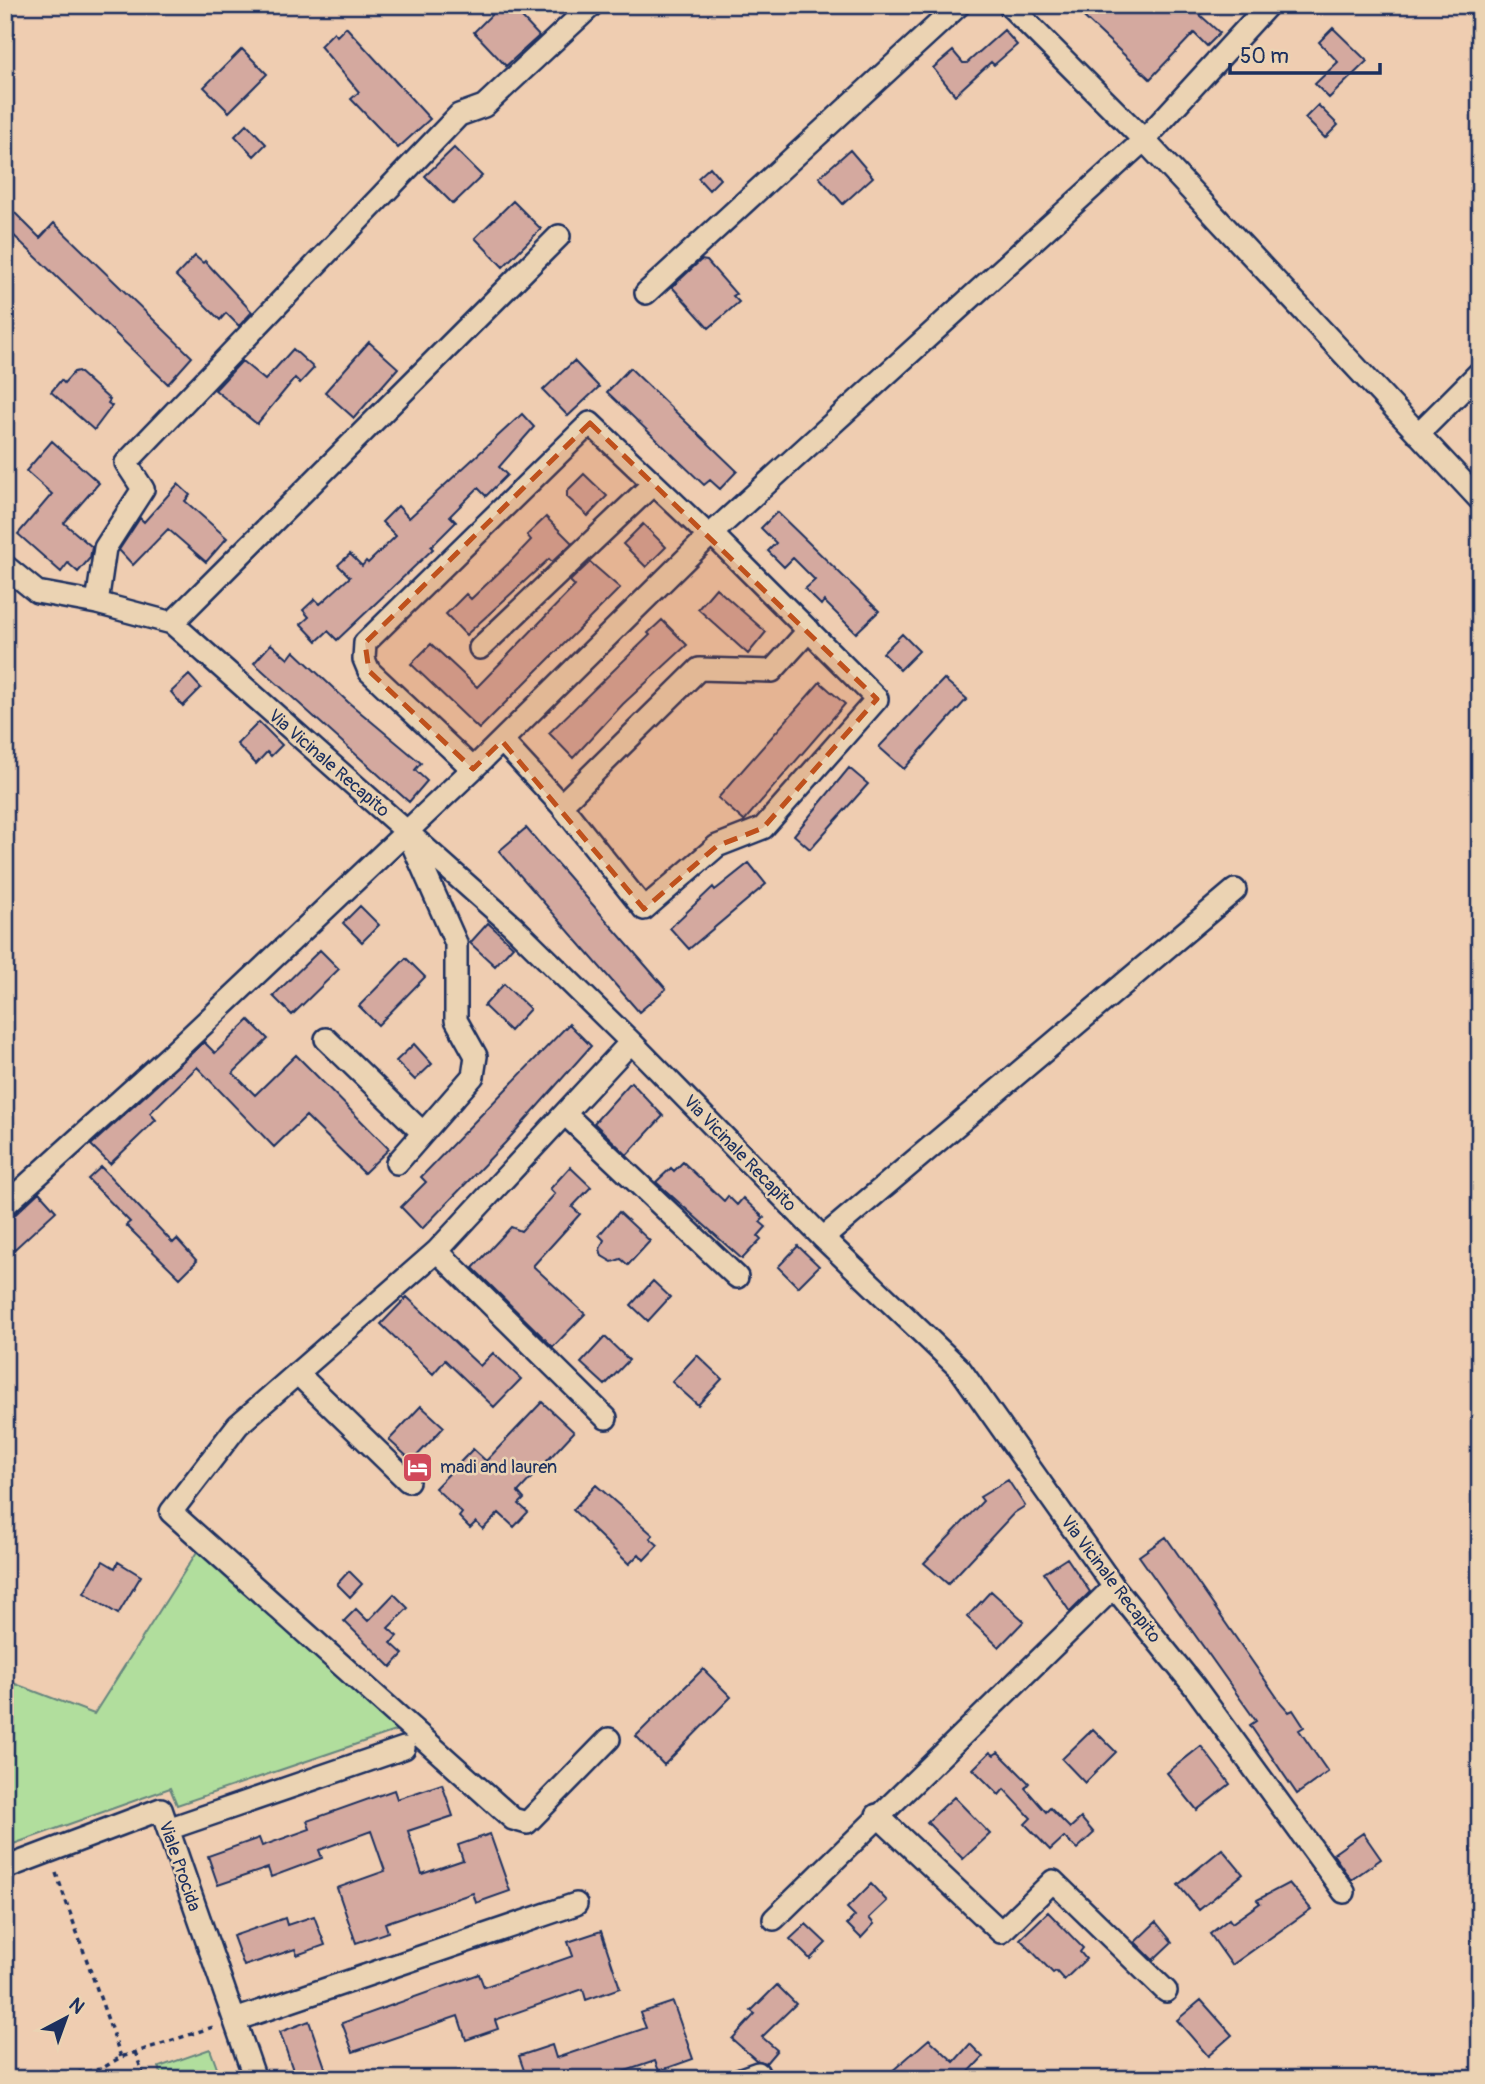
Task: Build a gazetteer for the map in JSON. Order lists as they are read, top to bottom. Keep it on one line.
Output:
{"streets":{"street":["Via Vicinale Recapito","Viale Procida"]},"places":{"hotel":["madi and lauren"]},"scale_bar":"50 m","north":"top right"}
